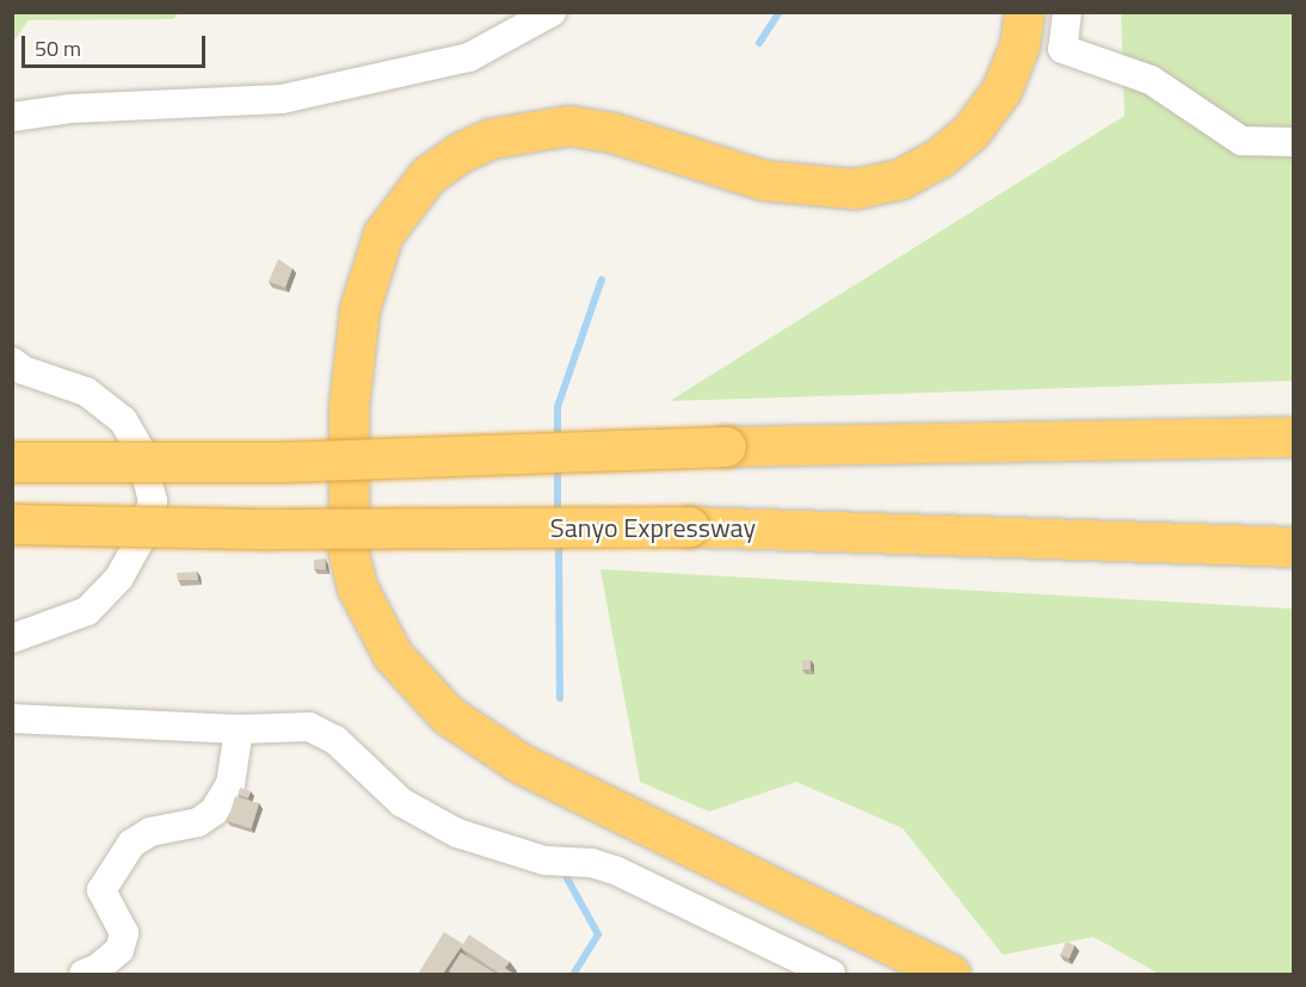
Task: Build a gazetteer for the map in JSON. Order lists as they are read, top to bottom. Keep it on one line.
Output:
{"streets":{"highway":["Sanyo Expressway"]},"scale_bar":"50 m"}
